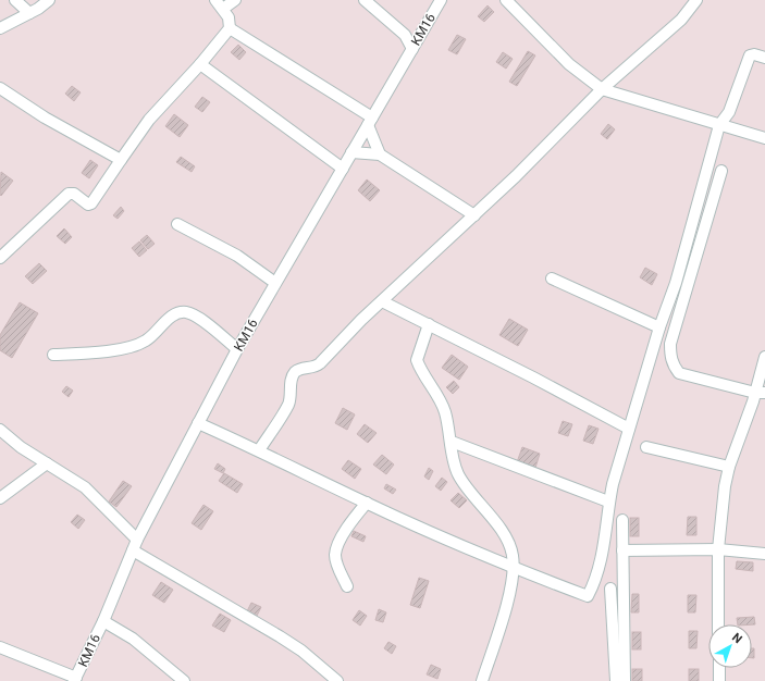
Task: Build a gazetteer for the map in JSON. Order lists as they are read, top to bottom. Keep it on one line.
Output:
{"streets":{"street":["KM16"]},"north":"top right"}
